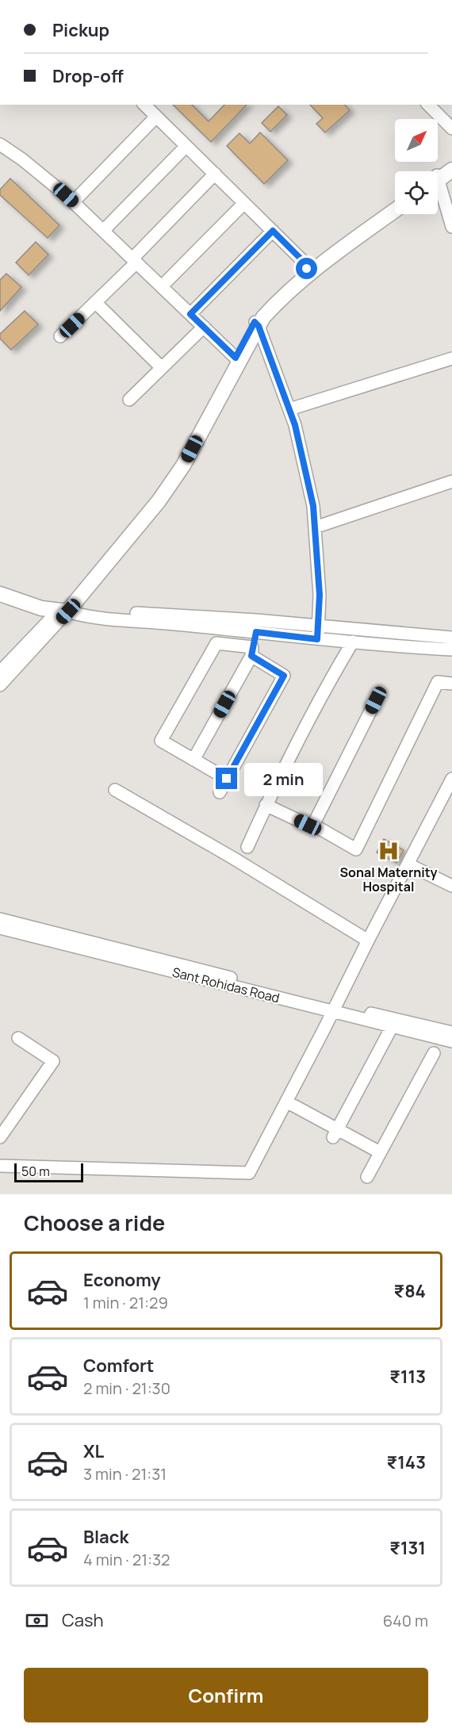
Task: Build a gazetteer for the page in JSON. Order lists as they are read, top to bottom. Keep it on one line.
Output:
{"streets":{"street":["Sant Rohidas Road"]},"places":{"hospital":["Sonal Maternity Hospital"]},"scale_bar":"50 m","north":"top right","page":{"banner":["Pickup","Drop-off"],"bubble":"2 min","scale":"50 m","heading":"Choose a ride","list":[{"name":"Economy","note":"1 min · 21:29","value":"₹84"},{"name":"Comfort","note":"2 min · 21:30","value":"₹113"},{"name":"XL","note":"3 min · 21:31","value":"₹143"},{"name":"Black","note":"4 min · 21:32","value":"₹131"}],"pay":["Cash","640 m"],"buttons":"Confirm"}}
